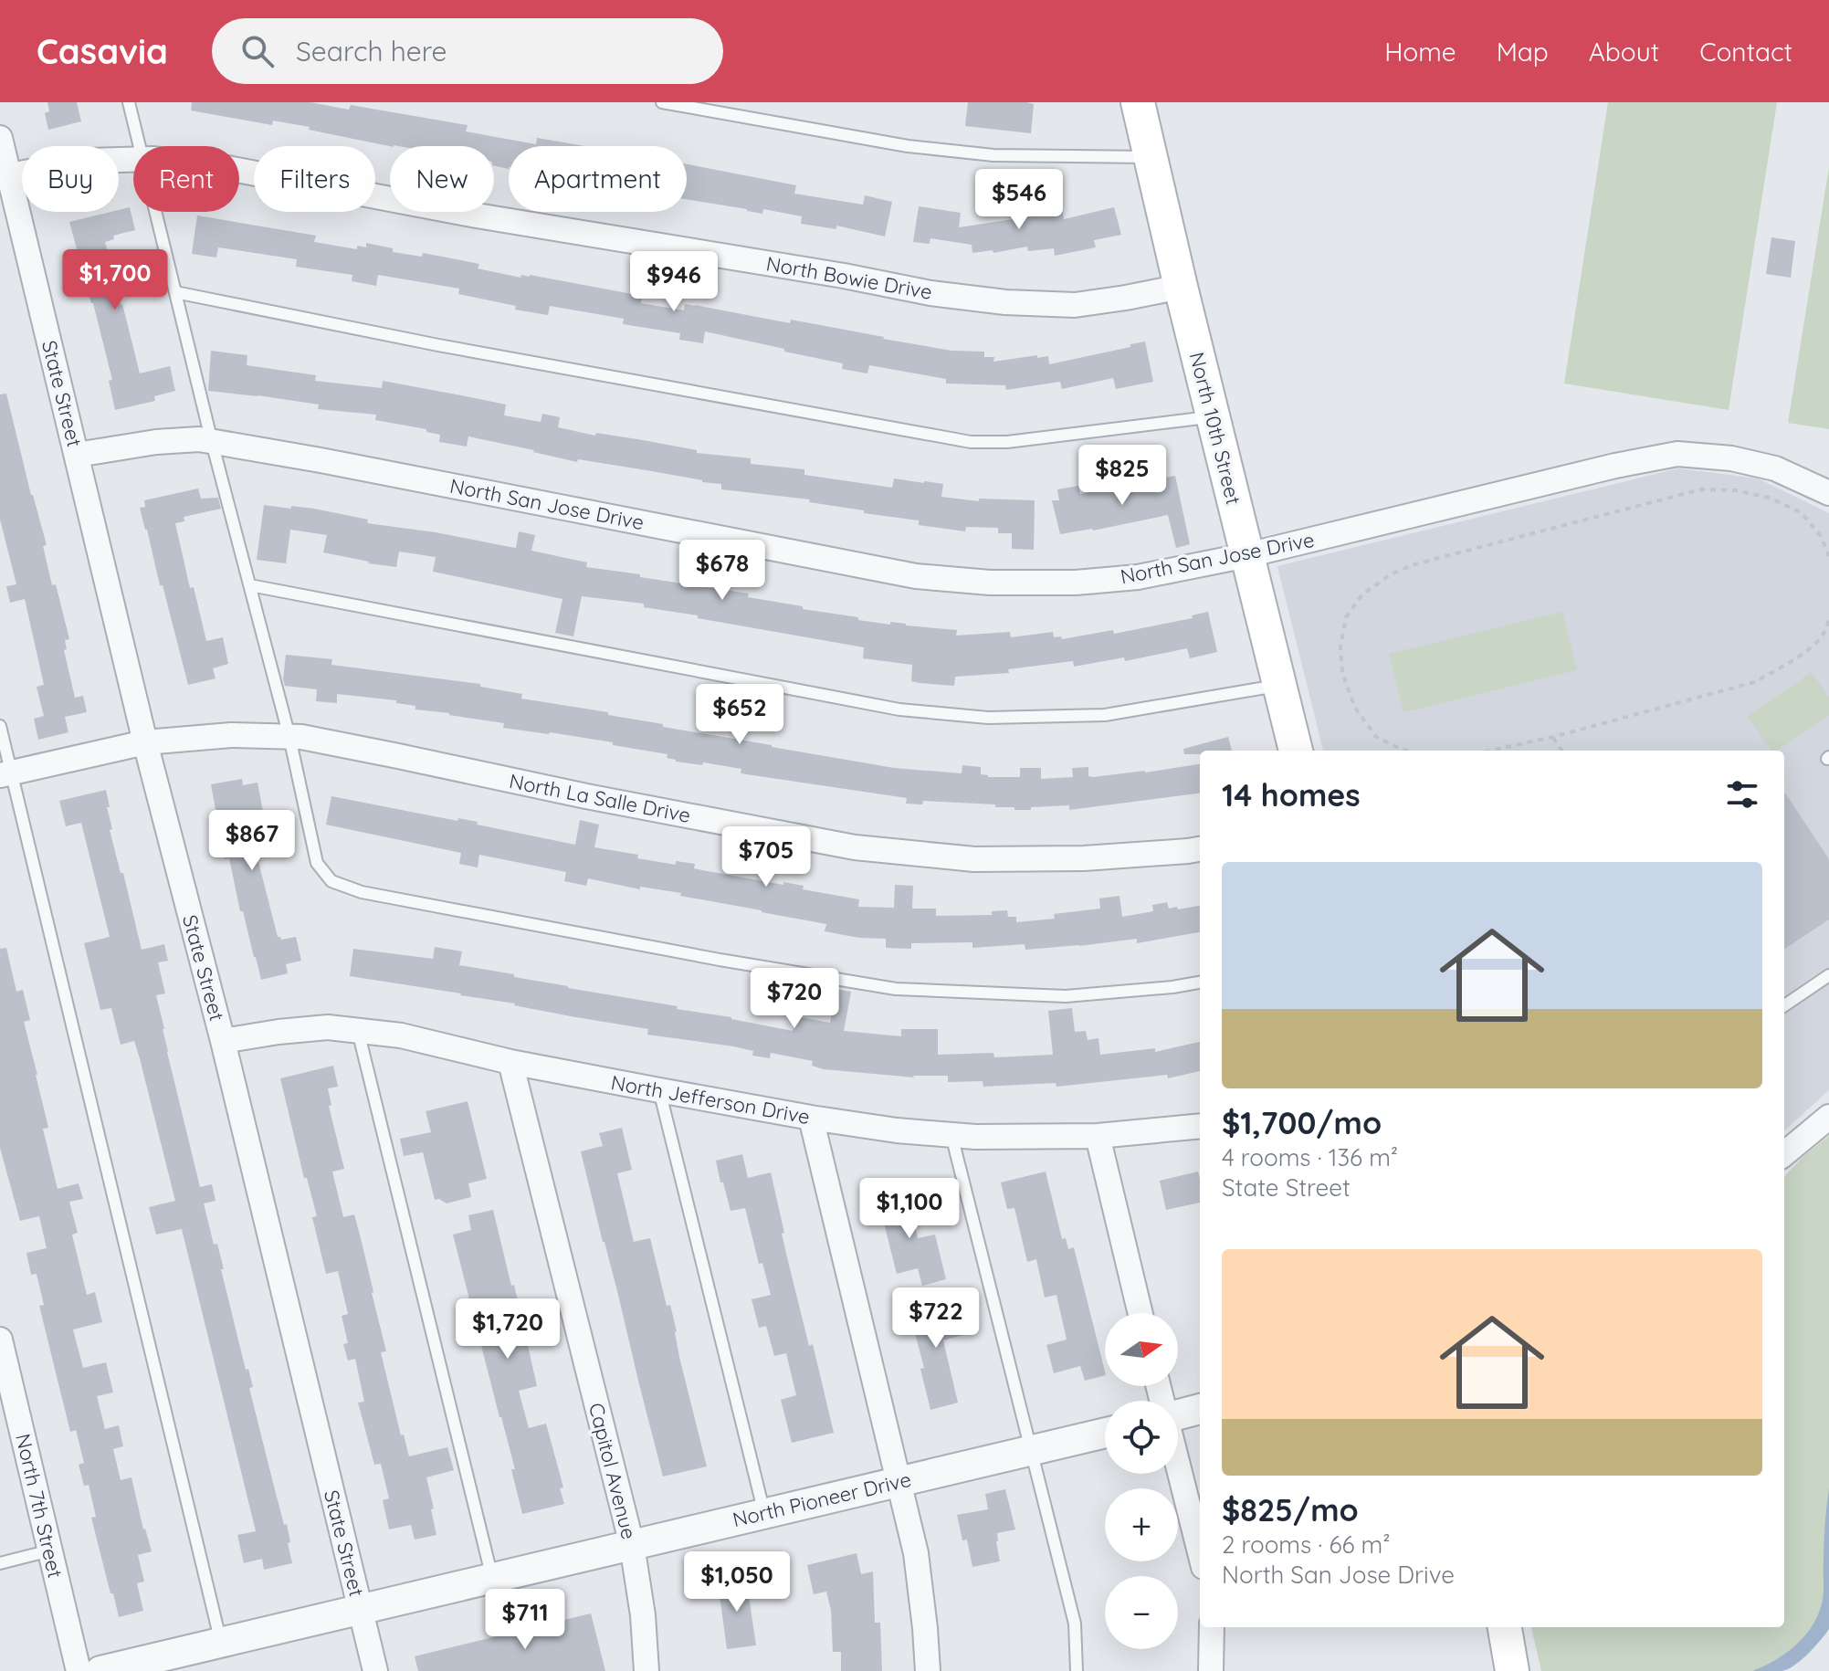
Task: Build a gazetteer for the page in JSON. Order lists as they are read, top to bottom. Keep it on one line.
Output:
{"streets":{"main road":["North 10th Street"],"street":["North Bowie Drive","State Street","North San Jose Drive","North La Salle Drive","North Jefferson Drive","Capitol Avenue","North Pioneer Drive","North 7th Street"]},"crossings":[["North Bowie Drive","State Street"],["North Bowie Drive","North 10th Street"],["State Street","North San Jose Drive"],["State Street","North La Salle Drive"],["State Street","North Jefferson Drive"],["State Street","North Pioneer Drive"],["North 10th Street","North San Jose Drive"],["North Jefferson Drive","Capitol Avenue"],["Capitol Avenue","North Pioneer Drive"]],"north":"right","page":{"header":"Casavia","search":"Search here","nav":["Home","Map","About","Contact"],"chip":["Buy","Rent","Filters","New","Apartment"],"price":["$546","$1,700","$946","$825","$678","$652","$867","$705","$720","$1,100","$722","$1,720","$1,050","$711"],"heading":"14 homes","list":[{"name":"$1,700/mo","note":"4 rooms · 136 m² · State Street"},{"name":"$825/mo","note":"2 rooms · 66 m² · North San Jose Drive"}],"map_buttons":["+","−"]}}
